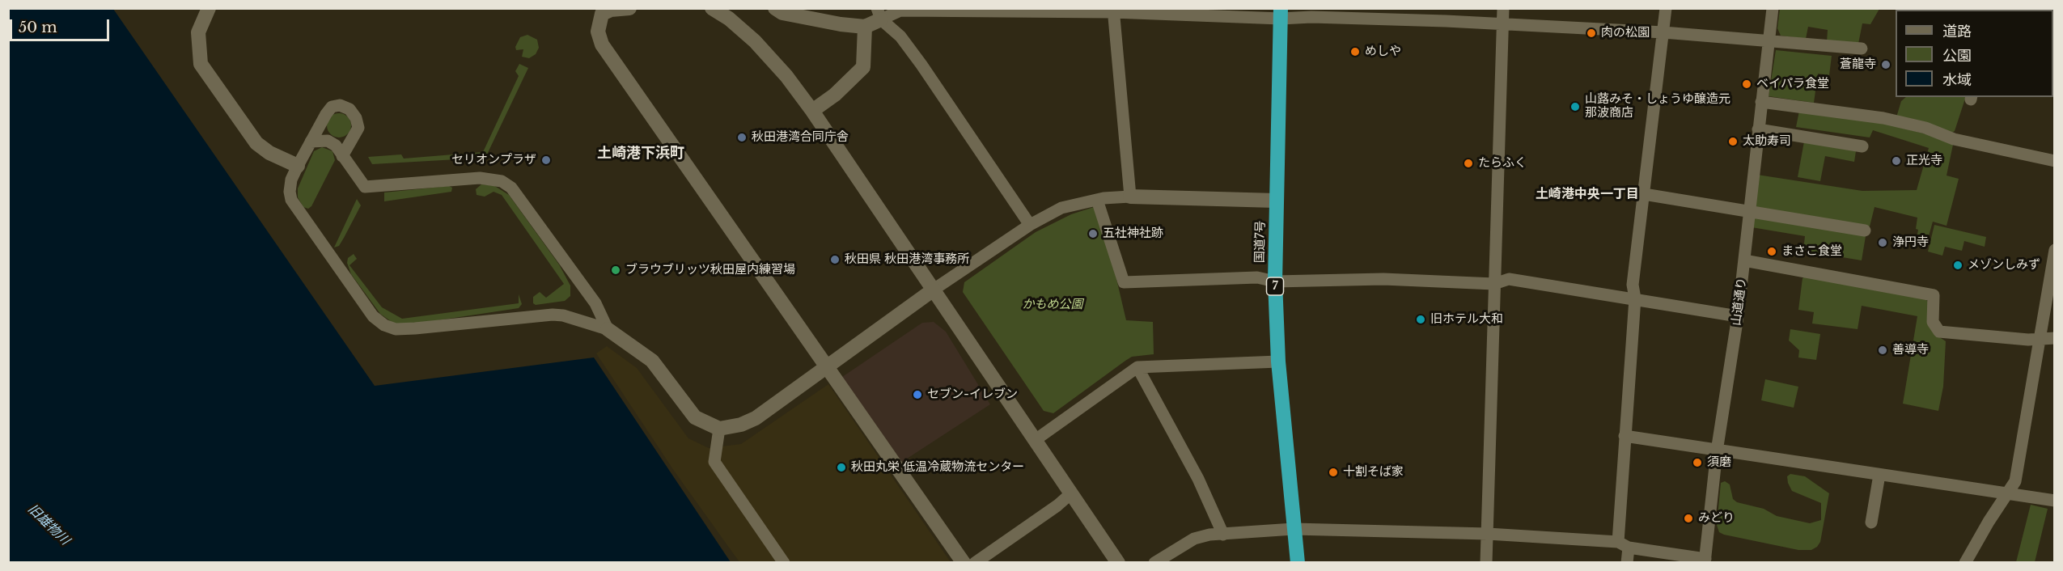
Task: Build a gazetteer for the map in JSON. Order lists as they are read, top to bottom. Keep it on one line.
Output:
{"streets":{"highway":["国道7号","7"],"street":["山道通り"]},"districts":["土崎港下浜町","土崎港中央一丁目"],"water":["旧雄物川"],"parks":["かもめ公園"],"places":["肉の松園","めしや","蒼龍寺","ベイパラ食堂","山蕗みそ・しょうゆ醸造元 那波商店","秋田港湾合同庁舎","太助寿司","セリオンプラザ","正光寺","たらふく","五社神社跡","浄円寺","まさこ食堂","秋田県 秋田港湾事務所","メゾンしみず","ブラウブリッツ秋田屋内練習場","旧ホテル大和","善導寺","セブン-イレブン","須磨","秋田丸栄 低温冷蔵物流センター","十割そば家","みどり"],"legend":["道路","公園","水域"],"scale_bar":"50 m"}
